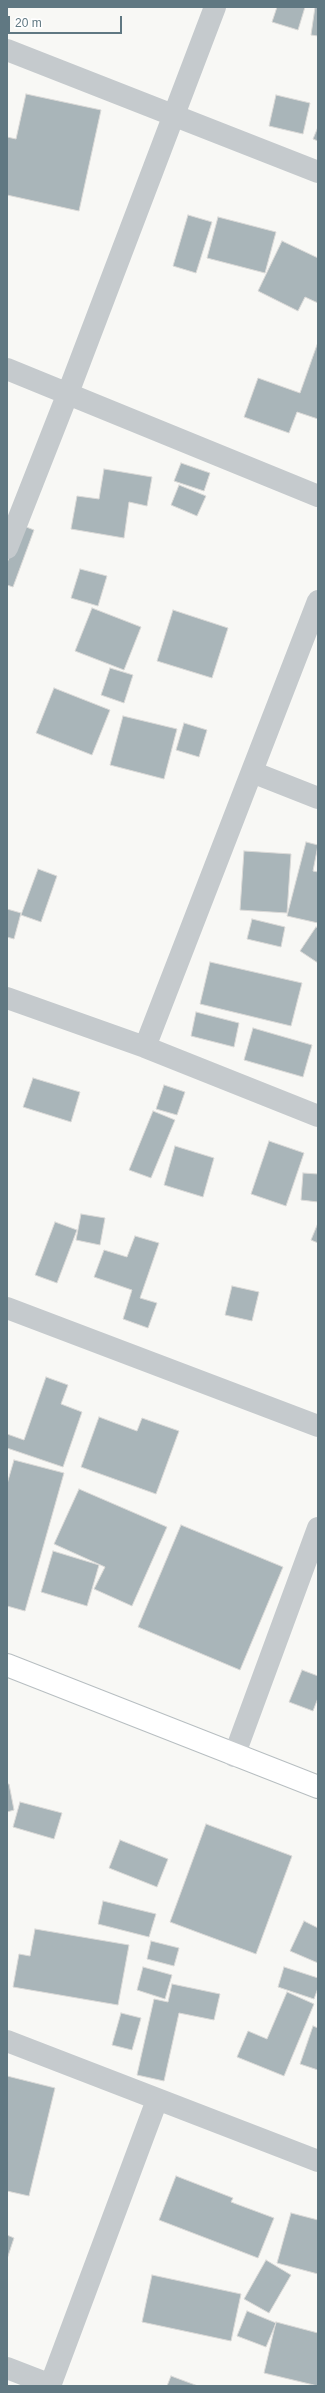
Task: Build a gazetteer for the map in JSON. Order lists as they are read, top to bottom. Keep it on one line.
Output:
{"scale_bar":"20 m"}
